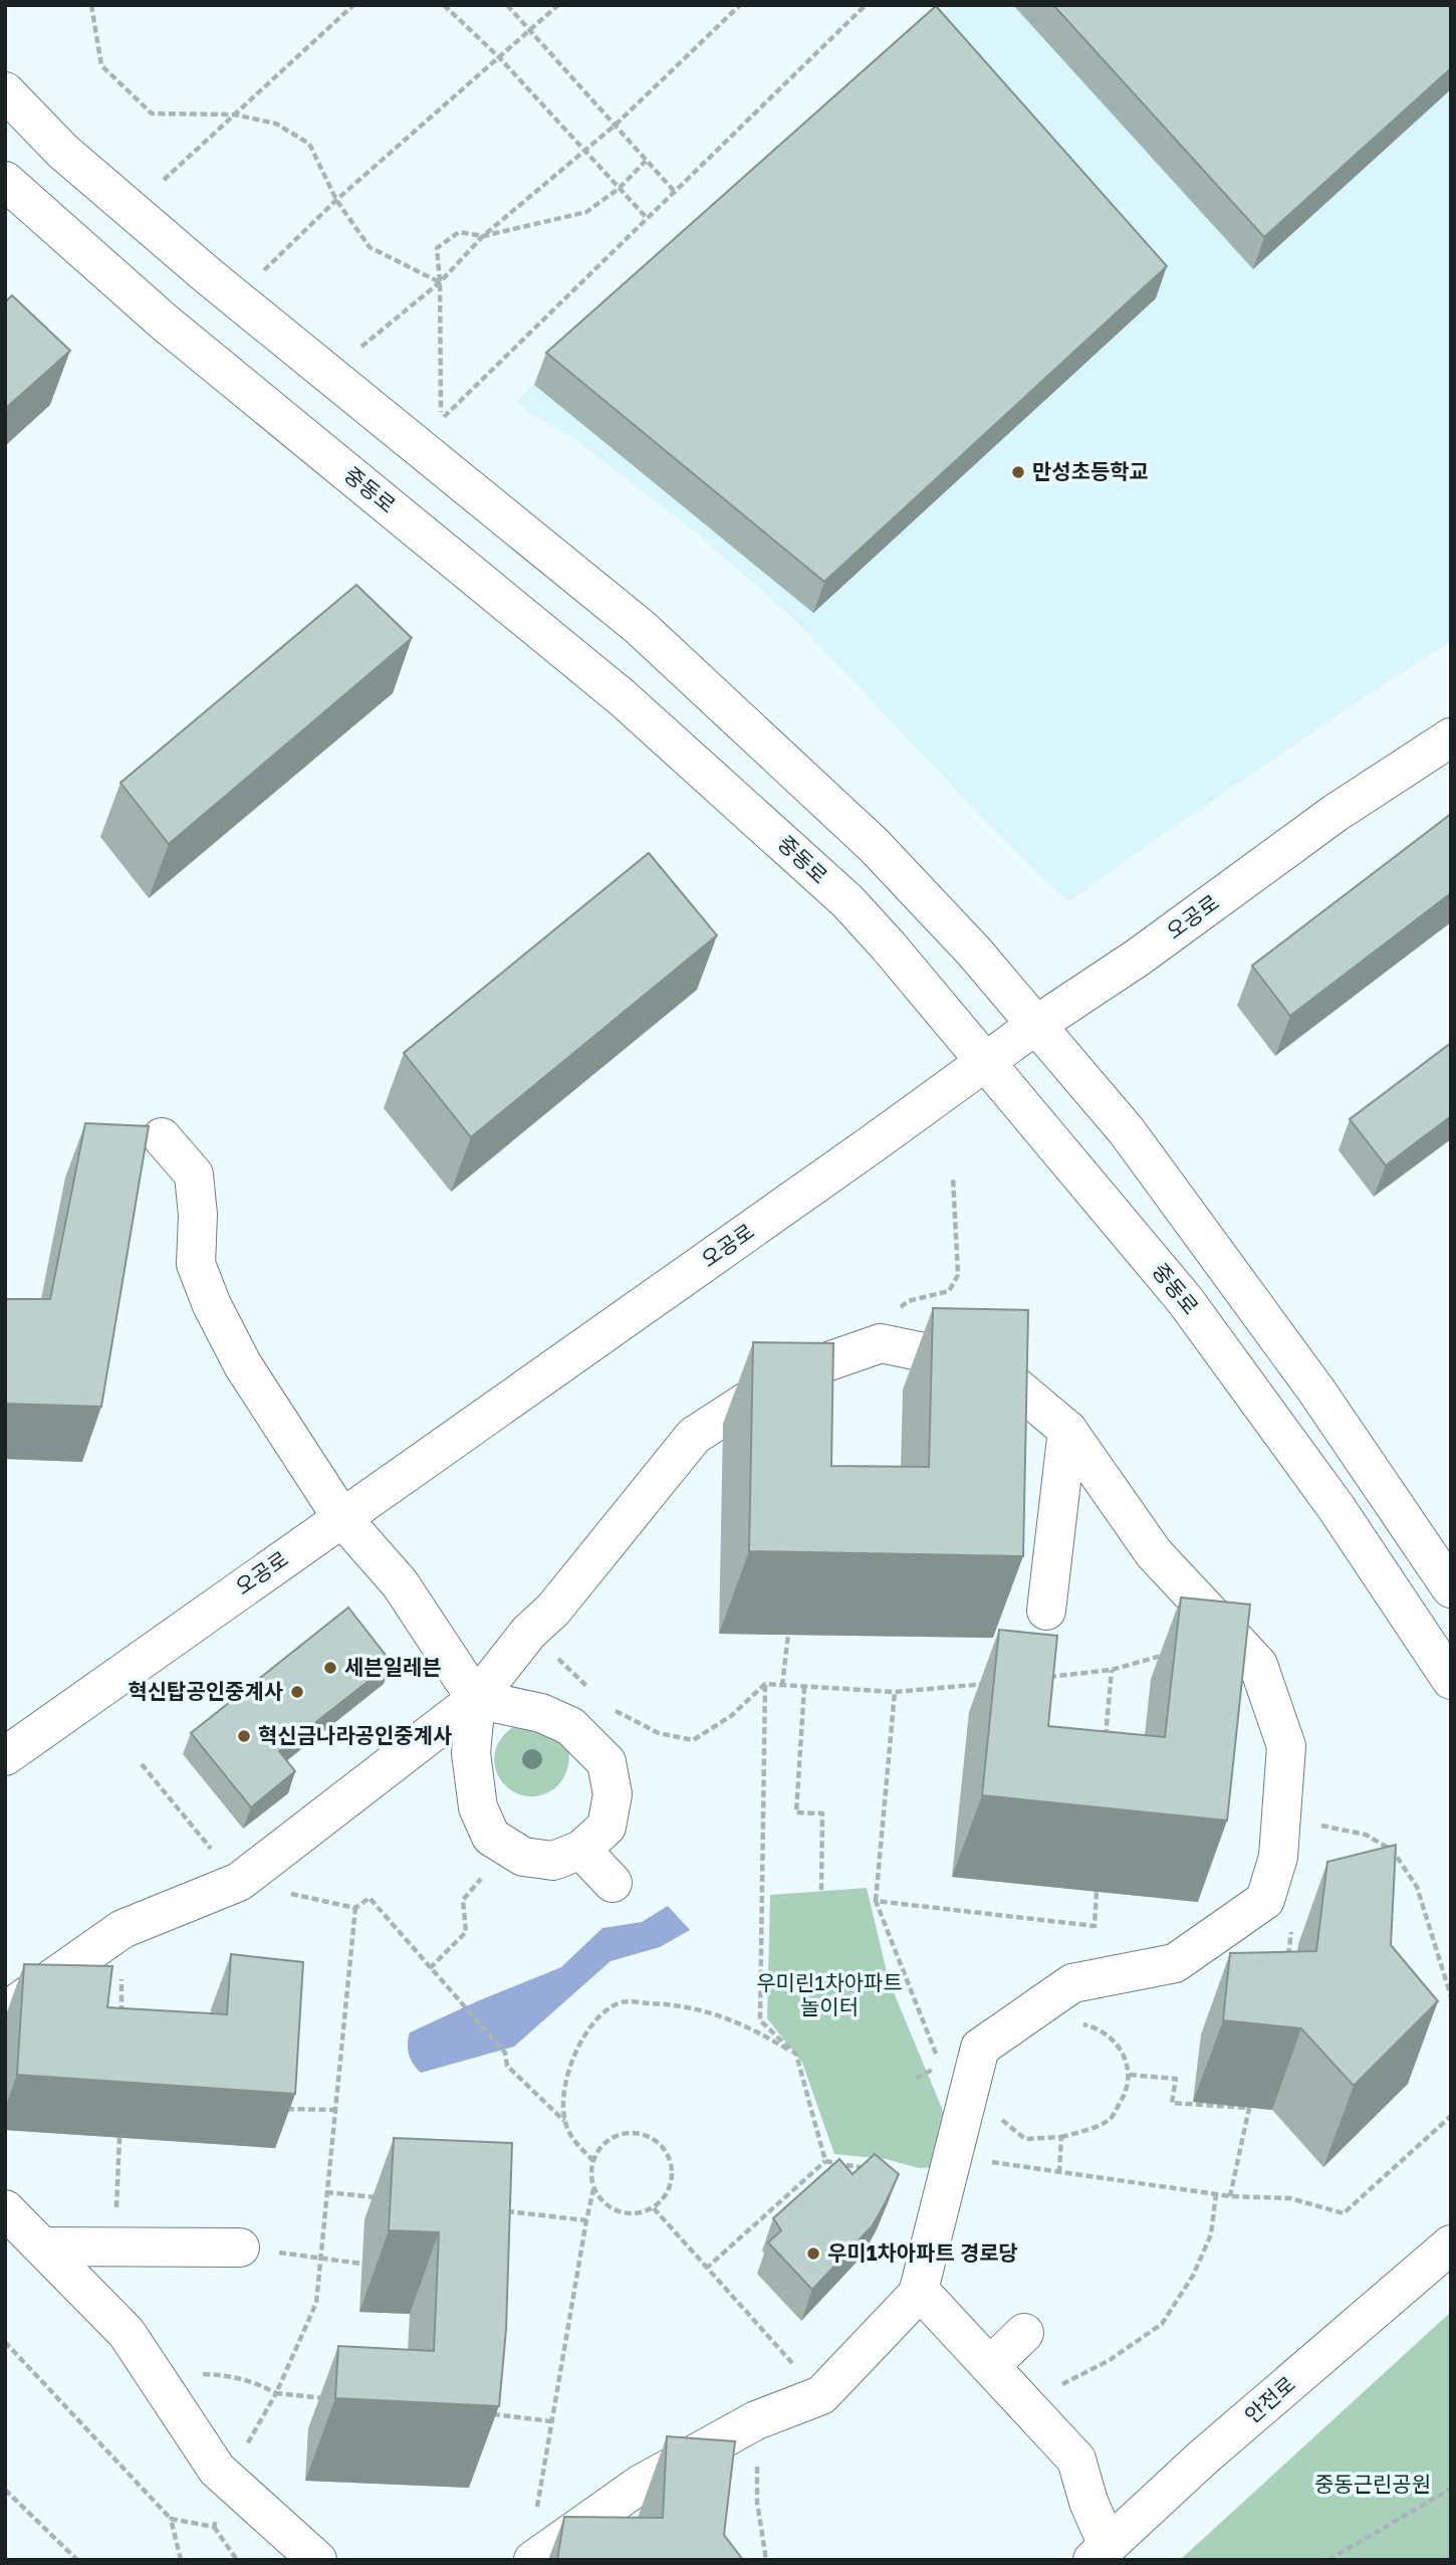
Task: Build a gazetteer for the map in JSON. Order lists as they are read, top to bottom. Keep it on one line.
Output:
{"streets":{"street":["중동로","오공로","안전로"]},"crossings":[["중동로","오공로"]],"parks":["우미린1차아파트 놀이터","중동근린공원"],"places":["만성초등학교","세븐일레븐","혁신탑공인중계사","혁신금나라공인중계사","우미1차아파트 경로당"]}
